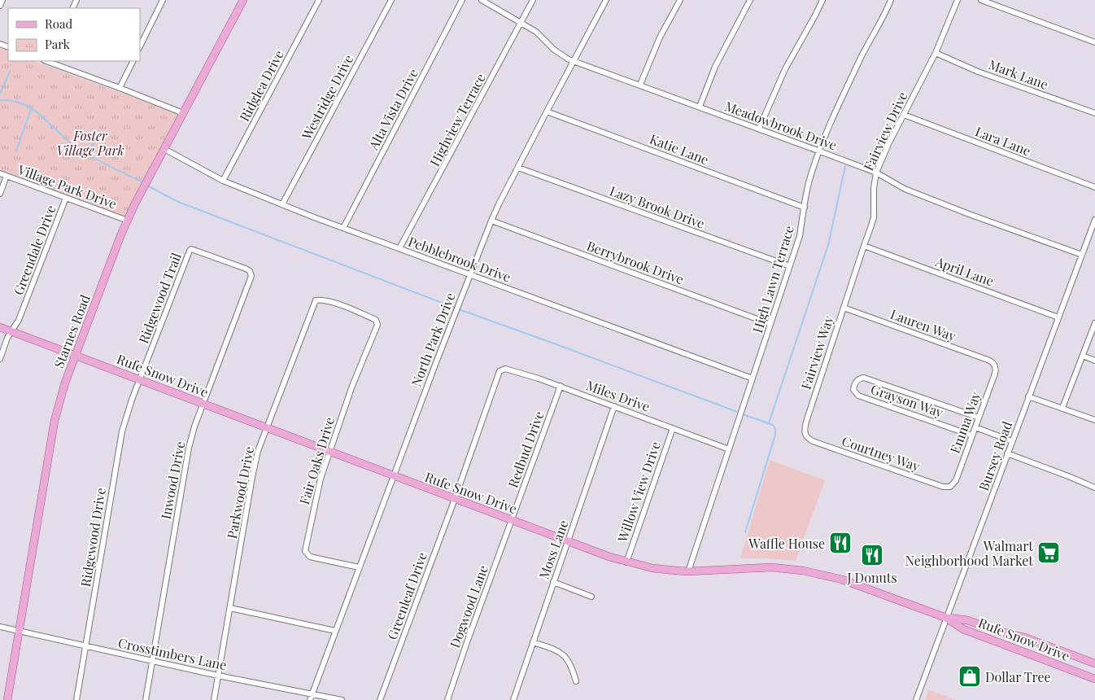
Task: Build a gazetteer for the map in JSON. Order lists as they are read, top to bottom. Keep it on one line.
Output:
{"streets":{"main road":["Starnes Road","Rufe Snow Drive"],"street":["Mark Lane","Ridglea Drive","Westridge Drive","Alta Vista Drive","Highview Terrace","Meadowbrook Drive","Fairview Drive","Lara Lane","Katie Lane","Village Park Drive","Lazy Brook Drive","Greendale Drive","Pebblebrook Drive","Berrybrook Drive","April Lane","High Lawn Terrace","Ridgewood Trail","Lauren Way","North Park Drive","Fairview Way","Miles Drive","Grayson Way","Emma Way","Redbud Drive","Courtney Way","Bursey Road","Fair Oaks Drive","Inwood Drive","Willow View Drive","Parkwood Drive","Ridgewood Drive","Moss Lane","Greenleaf Drive","Dogwood Lane","Crosstimbers Lane"]},"crossings":[["Mark Lane","Fairview Drive"],["Ridglea Drive","Pebblebrook Drive"],["Westridge Drive","Pebblebrook Drive"],["Alta Vista Drive","Pebblebrook Drive"],["Highview Terrace","Meadowbrook Drive"],["Highview Terrace","Pebblebrook Drive"],["Meadowbrook Drive","Fairview Drive"],["Meadowbrook Drive","High Lawn Terrace"],["Meadowbrook Drive","North Park Drive"],["Meadowbrook Drive","Bursey Road"],["Fairview Drive","Lara Lane"],["Fairview Drive","April Lane"],["Fairview Drive","Fairview Way"],["Katie Lane","High Lawn Terrace"],["Katie Lane","North Park Drive"],["Village Park Drive","Greendale Drive"],["Village Park Drive","Starnes Road"],["Lazy Brook Drive","High Lawn Terrace"],["Lazy Brook Drive","North Park Drive"],["Greendale Drive","Rufe Snow Drive"],["Pebblebrook Drive","High Lawn Terrace"],["Pebblebrook Drive","Starnes Road"],["Pebblebrook Drive","North Park Drive"],["Berrybrook Drive","High Lawn Terrace"],["Berrybrook Drive","North Park Drive"],["April Lane","Bursey Road"],["High Lawn Terrace","Rufe Snow Drive"],["High Lawn Terrace","Miles Drive"],["Ridgewood Trail","Rufe Snow Drive"],["Ridgewood Trail","Inwood Drive"],["Ridgewood Trail","Ridgewood Drive"],["Lauren Way","Fairview Way"],["Lauren Way","Emma Way"],["Starnes Road","Rufe Snow Drive"],["Starnes Road","Crosstimbers Lane"],["North Park Drive","Rufe Snow Drive"],["North Park Drive","Fair Oaks Drive"],["North Park Drive","Crosstimbers Lane"],["Fairview Way","Courtney Way"],["Rufe Snow Drive","Redbud Drive"],["Rufe Snow Drive","Bursey Road"],["Rufe Snow Drive","Fair Oaks Drive"],["Rufe Snow Drive","Inwood Drive"],["Rufe Snow Drive","Willow View Drive"],["Rufe Snow Drive","Parkwood Drive"],["Rufe Snow Drive","Ridgewood Drive"],["Rufe Snow Drive","Moss Lane"],["Rufe Snow Drive","Greenleaf Drive"],["Rufe Snow Drive","Dogwood Lane"],["Miles Drive","Redbud Drive"],["Miles Drive","Willow View Drive"],["Miles Drive","Moss Lane"],["Miles Drive","Greenleaf Drive"],["Grayson Way","Emma Way"],["Emma Way","Courtney Way"],["Redbud Drive","Dogwood Lane"],["Fair Oaks Drive","Parkwood Drive"],["Inwood Drive","Crosstimbers Lane"],["Parkwood Drive","Crosstimbers Lane"],["Ridgewood Drive","Crosstimbers Lane"]],"parks":["Foster Village Park"],"places":{"restaurant":["Waffle House","J Donuts"],"supermarket":["Walmart Neighborhood Market"],"shop":["Dollar Tree"]},"legend":["Road","Park"]}
